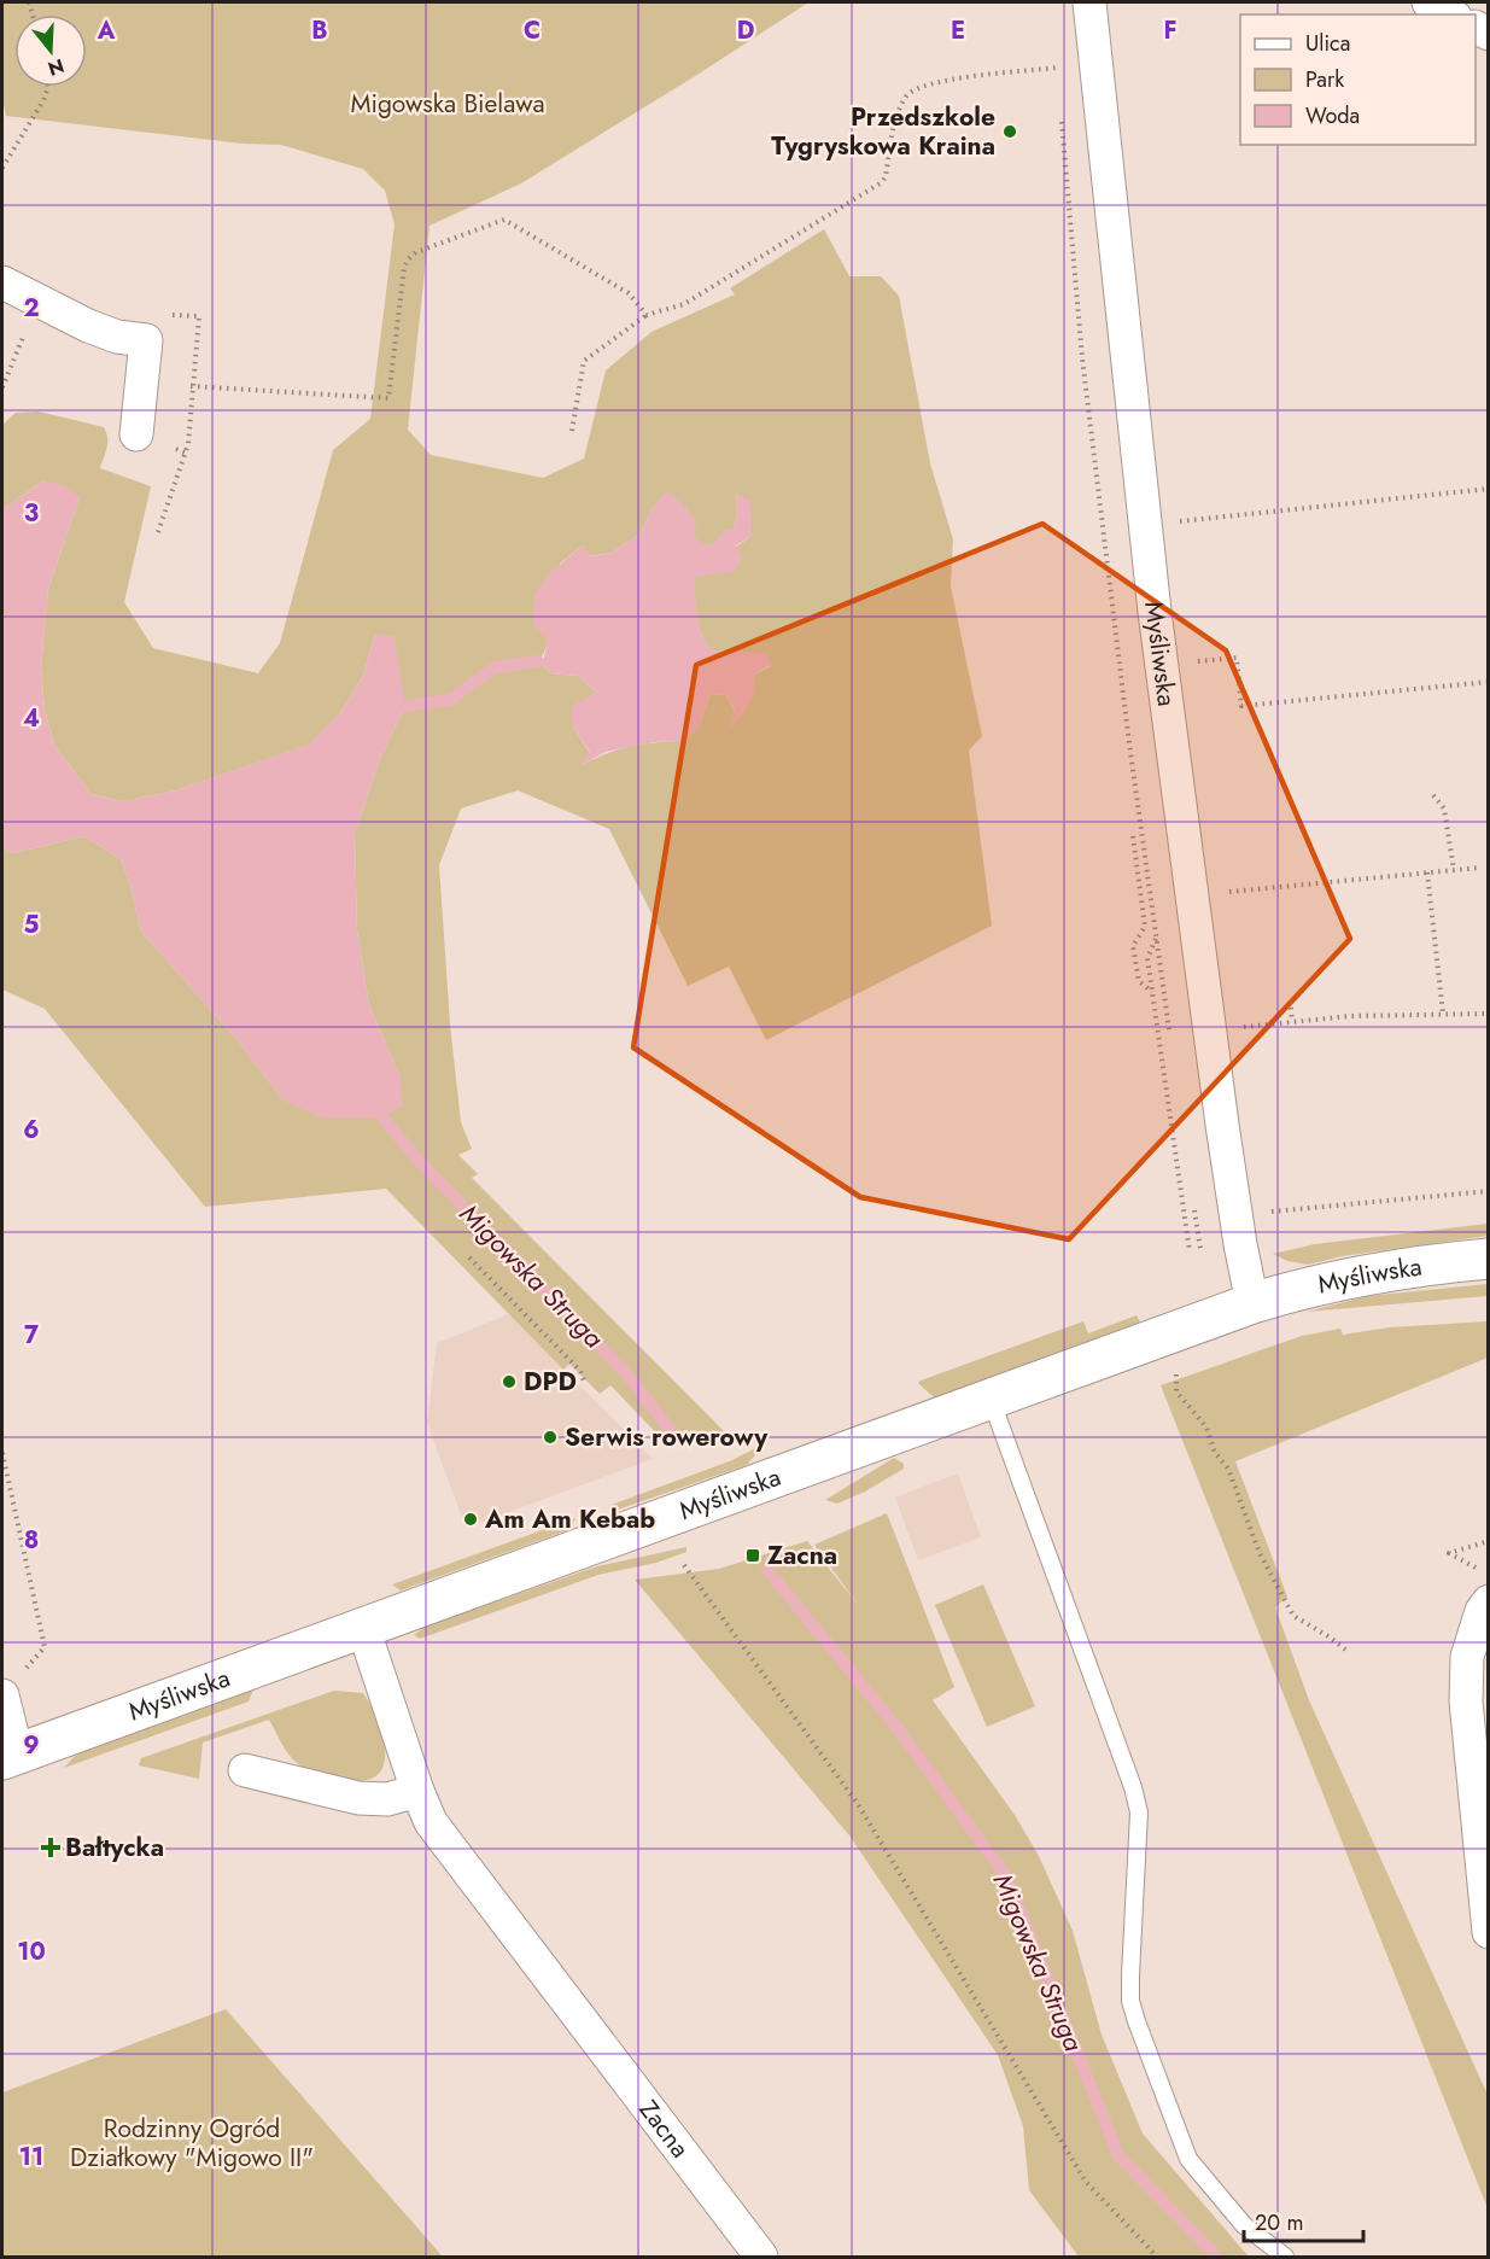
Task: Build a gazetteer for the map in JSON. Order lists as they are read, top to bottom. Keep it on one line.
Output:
{"streets":{"street":["Myśliwska","Zacna"]},"crossings":[["Myśliwska","Zacna"]],"water":["Migowska Struga"],"parks":["Migowska Bielawa","Rodzinny Ogród Działkowy \"Migowo II\""],"places":{"other":["Przedszkole Tygryskowa Kraina","DPD","Serwis rowerowy","Am Am Kebab"],"transit":["Zacna"],"health":["Bałtycka"]},"legend":["Ulica","Park","Woda"],"scale_bar":"20 m","north":"bottom","grid":{"columns":["A","B","C","D","E","F"],"rows":["2","3","4","5","6","7","8","9","10","11"]}}
